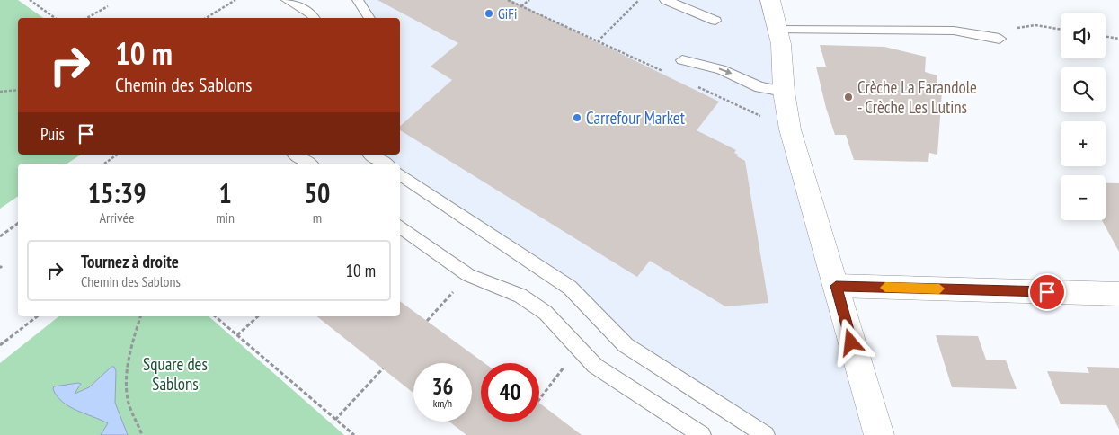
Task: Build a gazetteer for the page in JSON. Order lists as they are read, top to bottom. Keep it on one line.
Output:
{"parks":["Square des Sablons"],"places":["GiFi","Crèche La Farandole - Crèche Les Lutins","Carrefour Market"],"page":{"map_buttons":["+","−"],"turn":["10 m","Chemin des Sablons"],"then":"Puis","eta":["15:39","Arrivée","1","min","50","m"],"list":[{"name":"Tournez à droite","note":"Chemin des Sablons","value":"10 m"}],"speed":"36 km/h","limit":"40"}}
